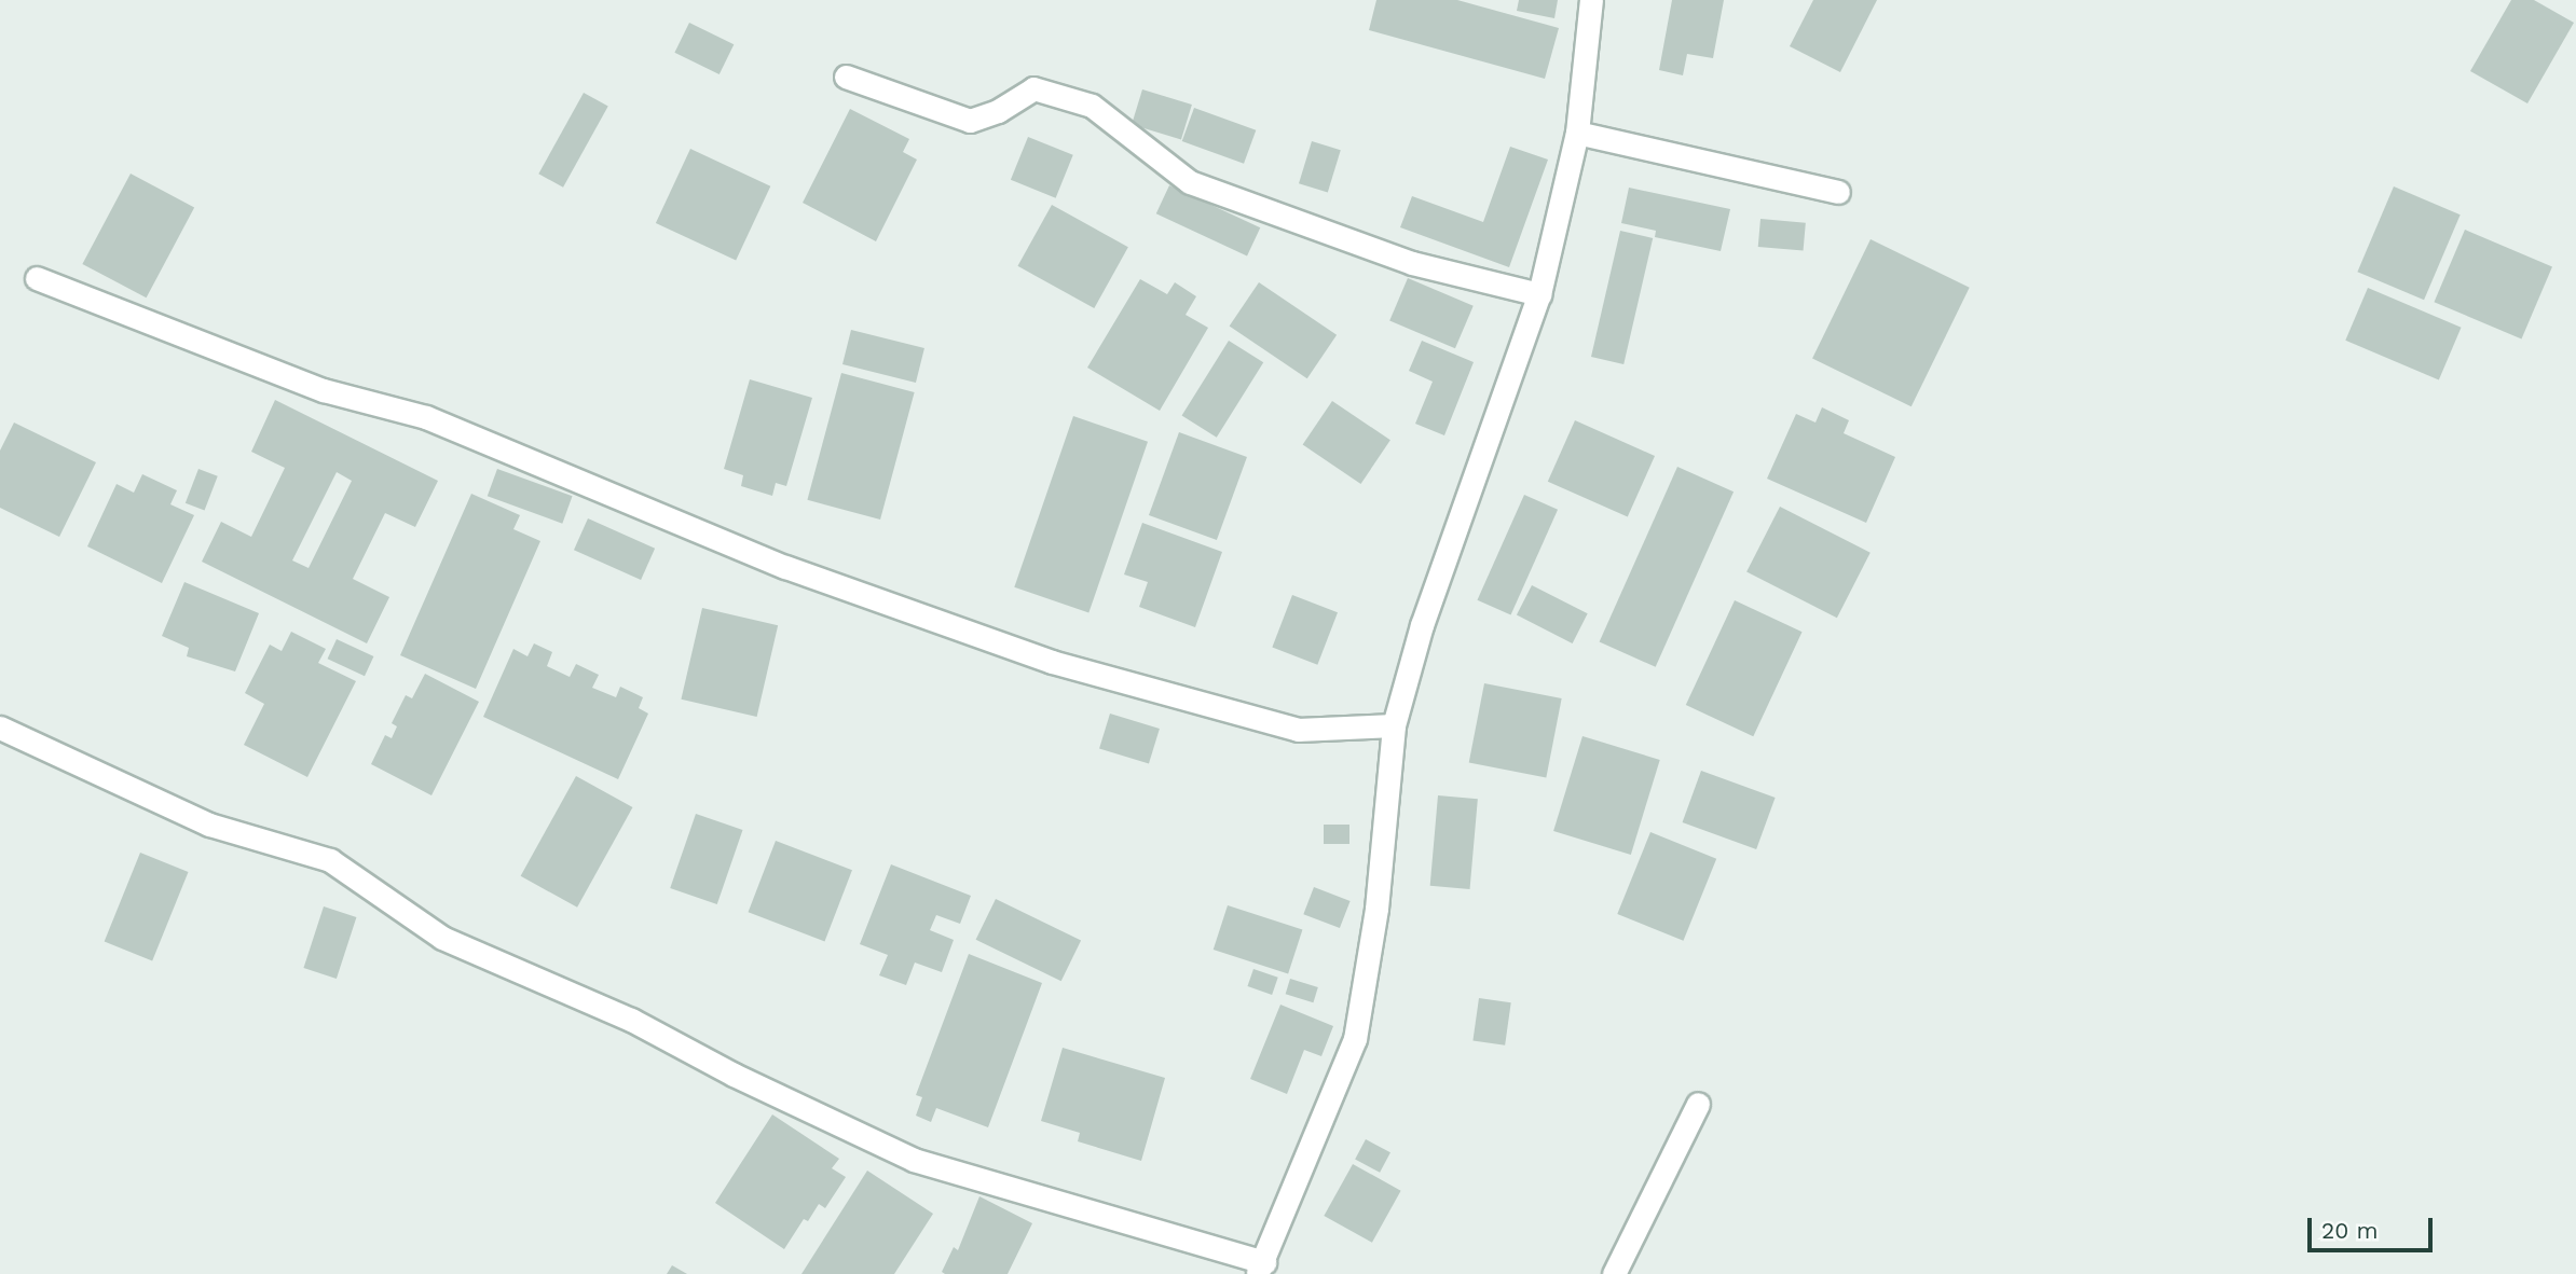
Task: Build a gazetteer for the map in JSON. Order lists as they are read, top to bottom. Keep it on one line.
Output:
{"scale_bar":"20 m"}
